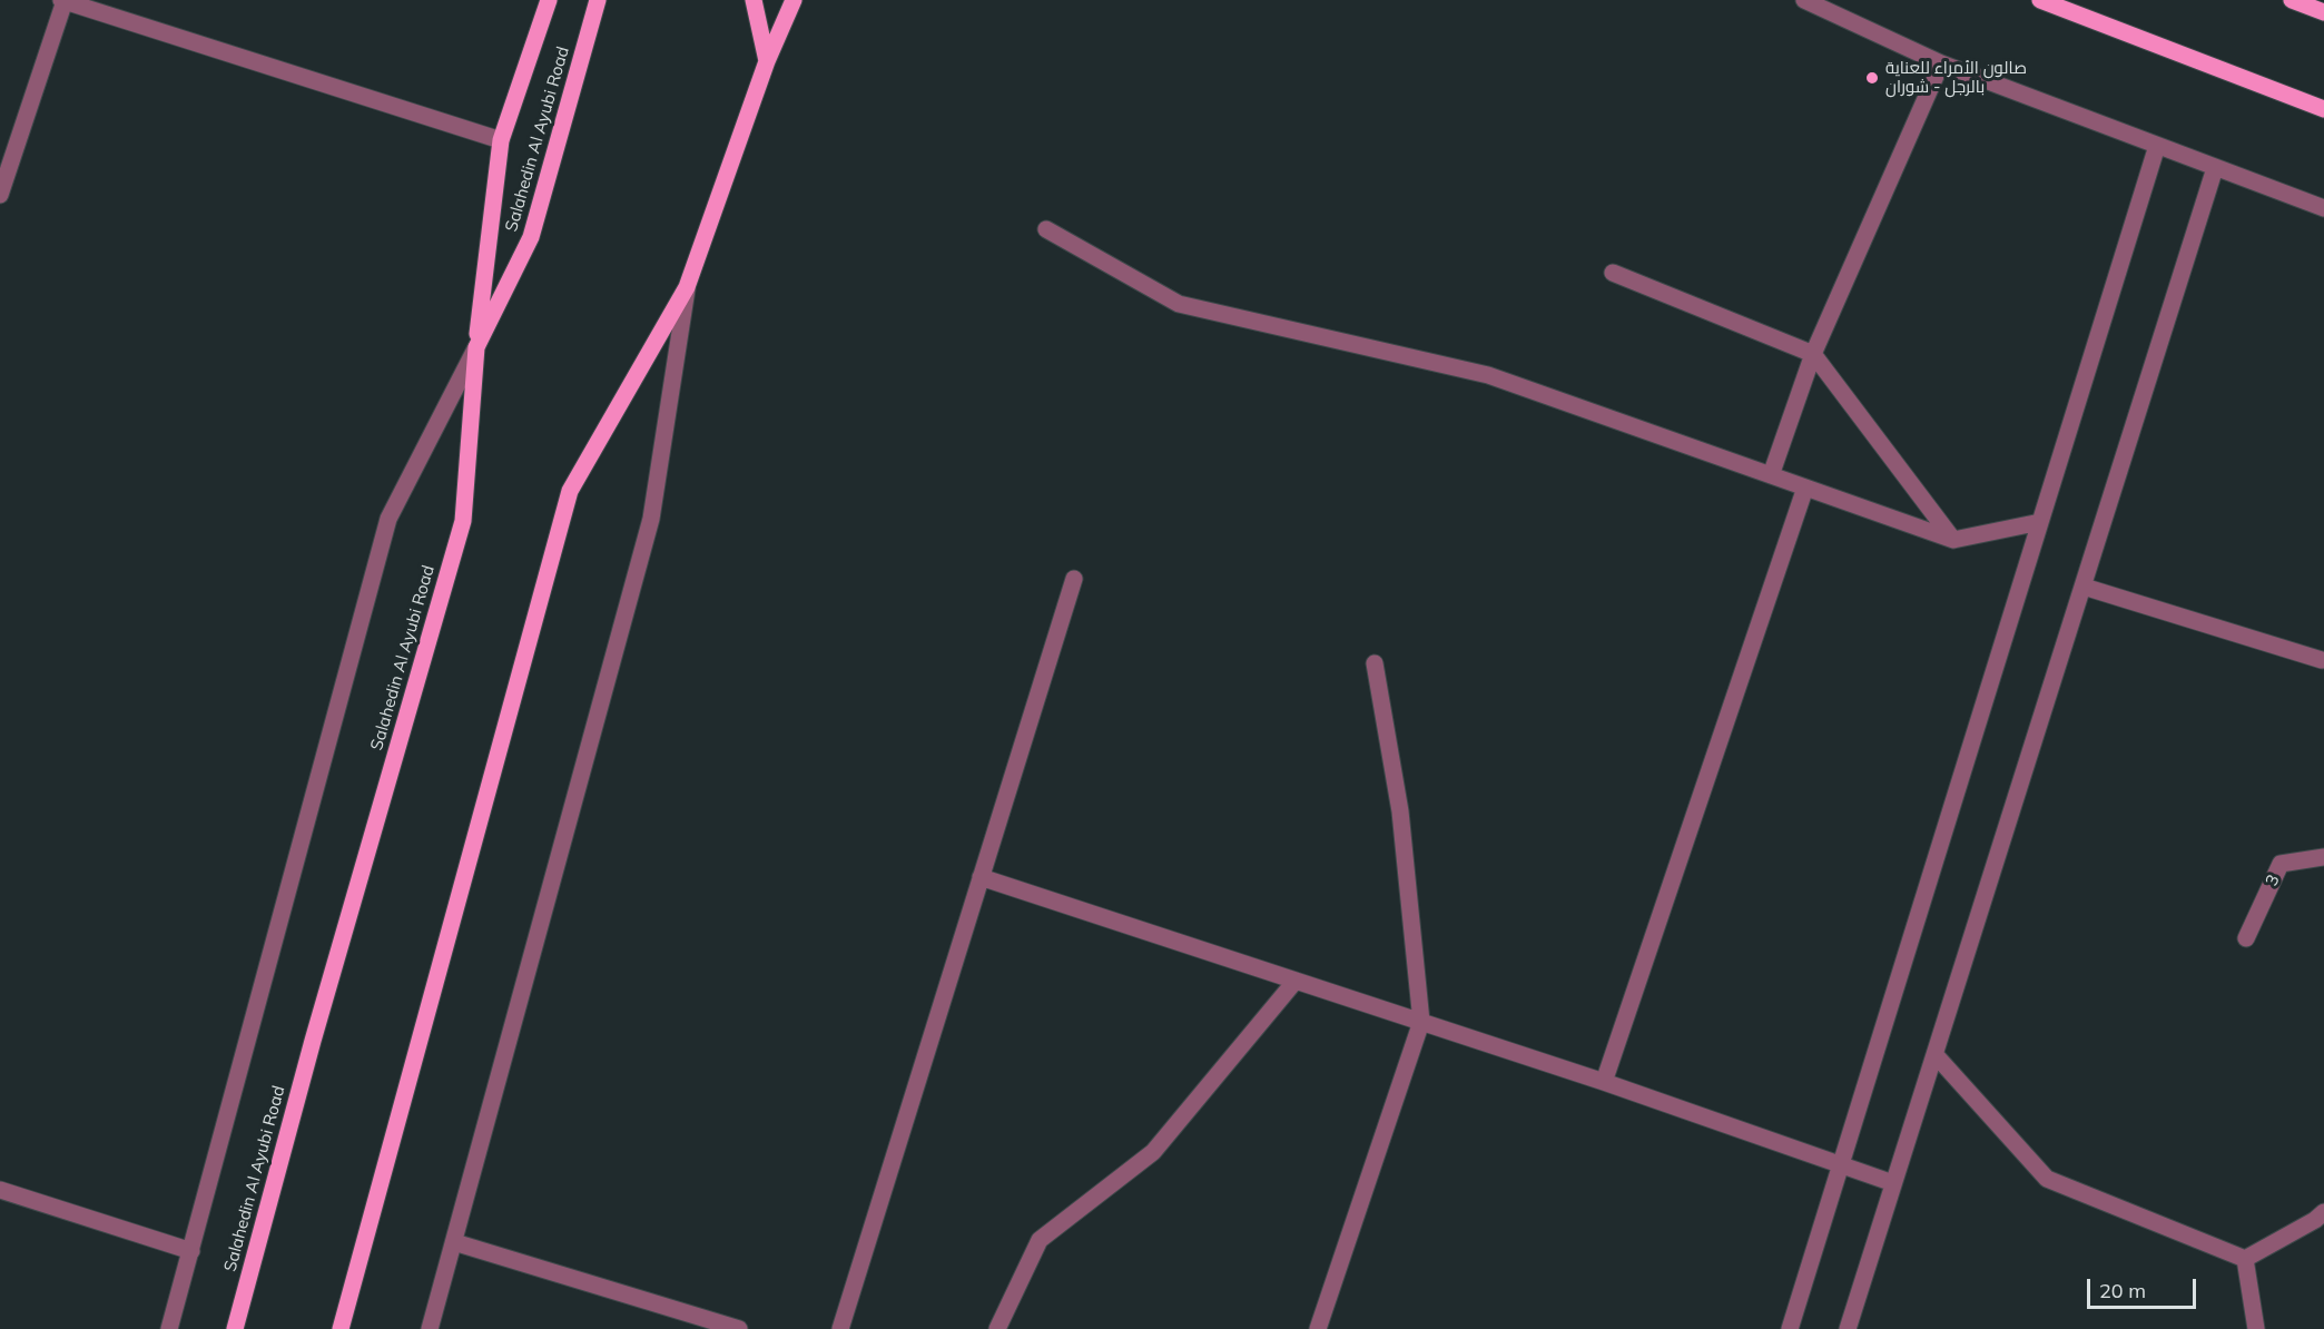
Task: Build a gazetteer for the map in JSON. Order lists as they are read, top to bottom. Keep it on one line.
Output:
{"streets":{"main road":["Salahedin Al Ayubi Road"],"street":["3"]},"places":["صالون الأمراء للعناية بالرجل - شوران"],"scale_bar":"20 m"}
